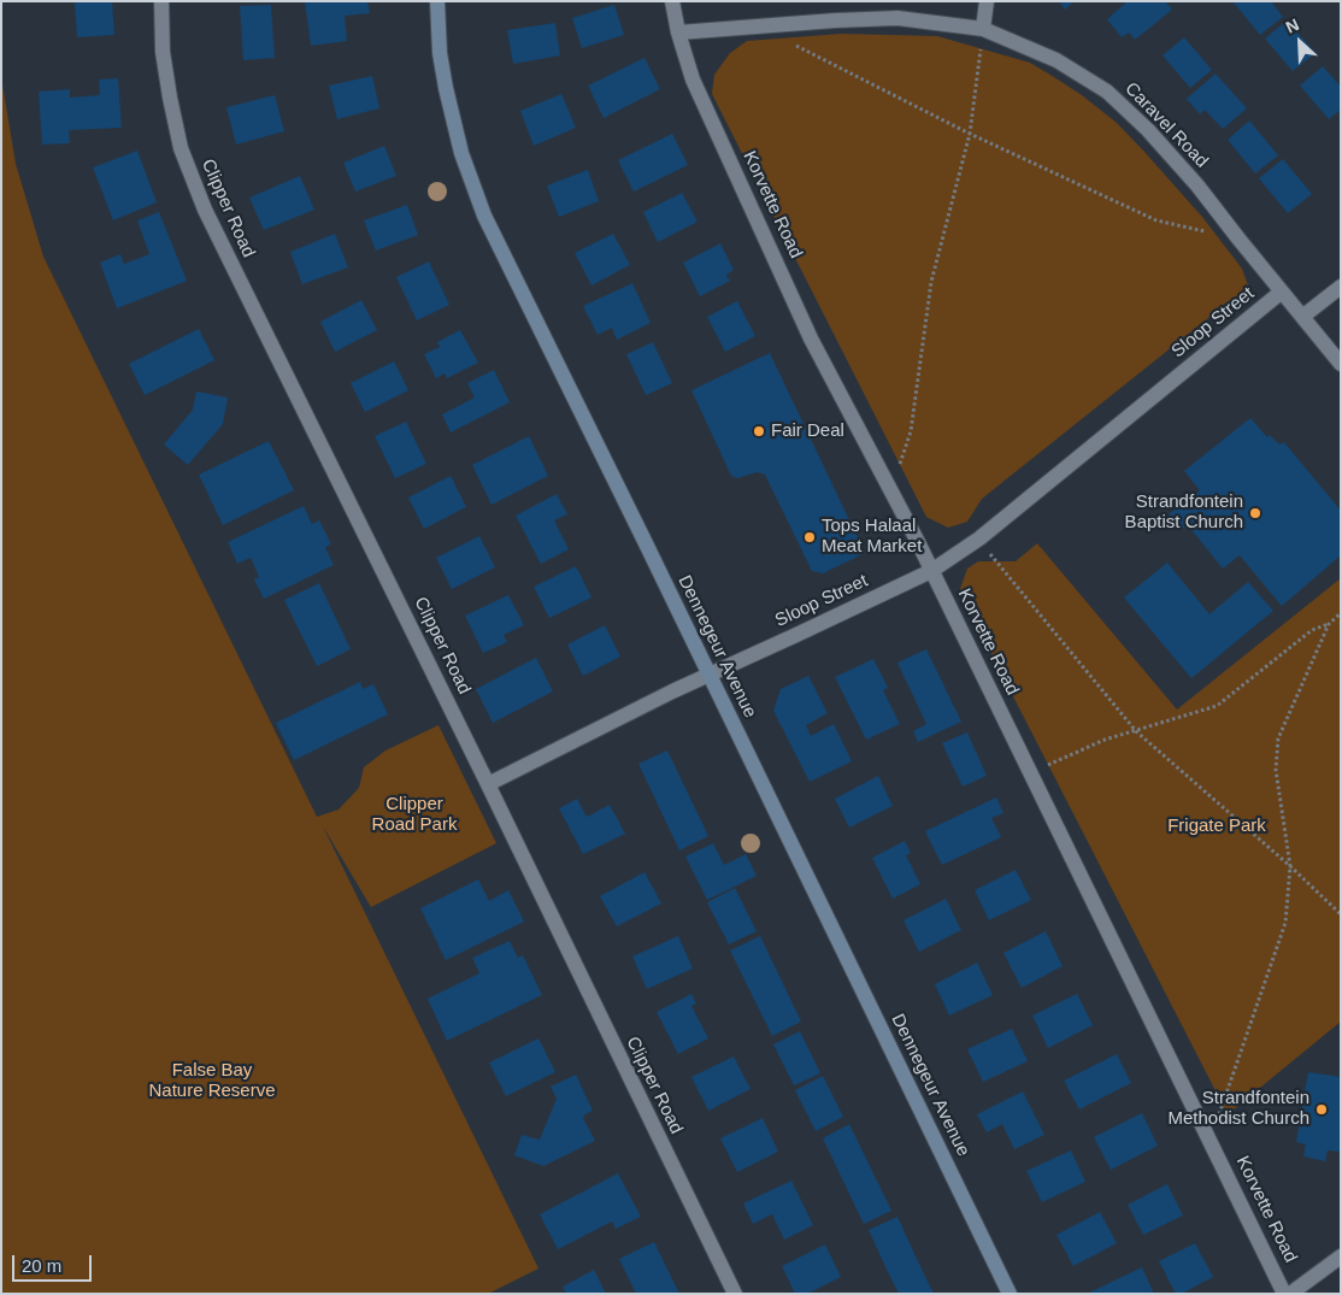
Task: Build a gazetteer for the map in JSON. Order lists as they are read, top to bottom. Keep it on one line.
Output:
{"streets":{"street":["Caravel Road","Korvette Road","Clipper Road","Sloop Street","Dennegeur Avenue"]},"crossings":[["Caravel Road","Korvette Road"],["Caravel Road","Sloop Street"],["Korvette Road","Sloop Street"],["Clipper Road","Sloop Street"],["Sloop Street","Dennegeur Avenue"]],"parks":["Clipper Road Park","Frigate Park","False Bay Nature Reserve"],"places":["Fair Deal","Strandfontein Baptist Church","Tops Halaal Meat Market","Strandfontein Methodist Church"],"scale_bar":"20 m","north":"top left"}
